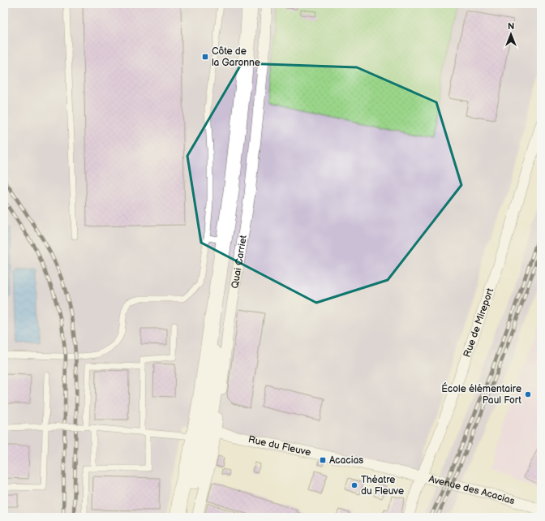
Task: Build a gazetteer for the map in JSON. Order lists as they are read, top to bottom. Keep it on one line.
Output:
{"streets":{"main road":["Quai Carriet"],"street":["Rue de Mireport","Rue du Fleuve","Avenue des Acacias"]},"crossings":[["Quai Carriet","Rue du Fleuve"],["Rue de Mireport","Rue du Fleuve"],["Rue de Mireport","Avenue des Acacias"],["Rue du Fleuve","Avenue des Acacias"]],"places":{"transit":["Côte de la Garonne","Acacias"],"other":["École élémentaire Paul Fort","Théatre du Fleuve"]},"north":"top"}
